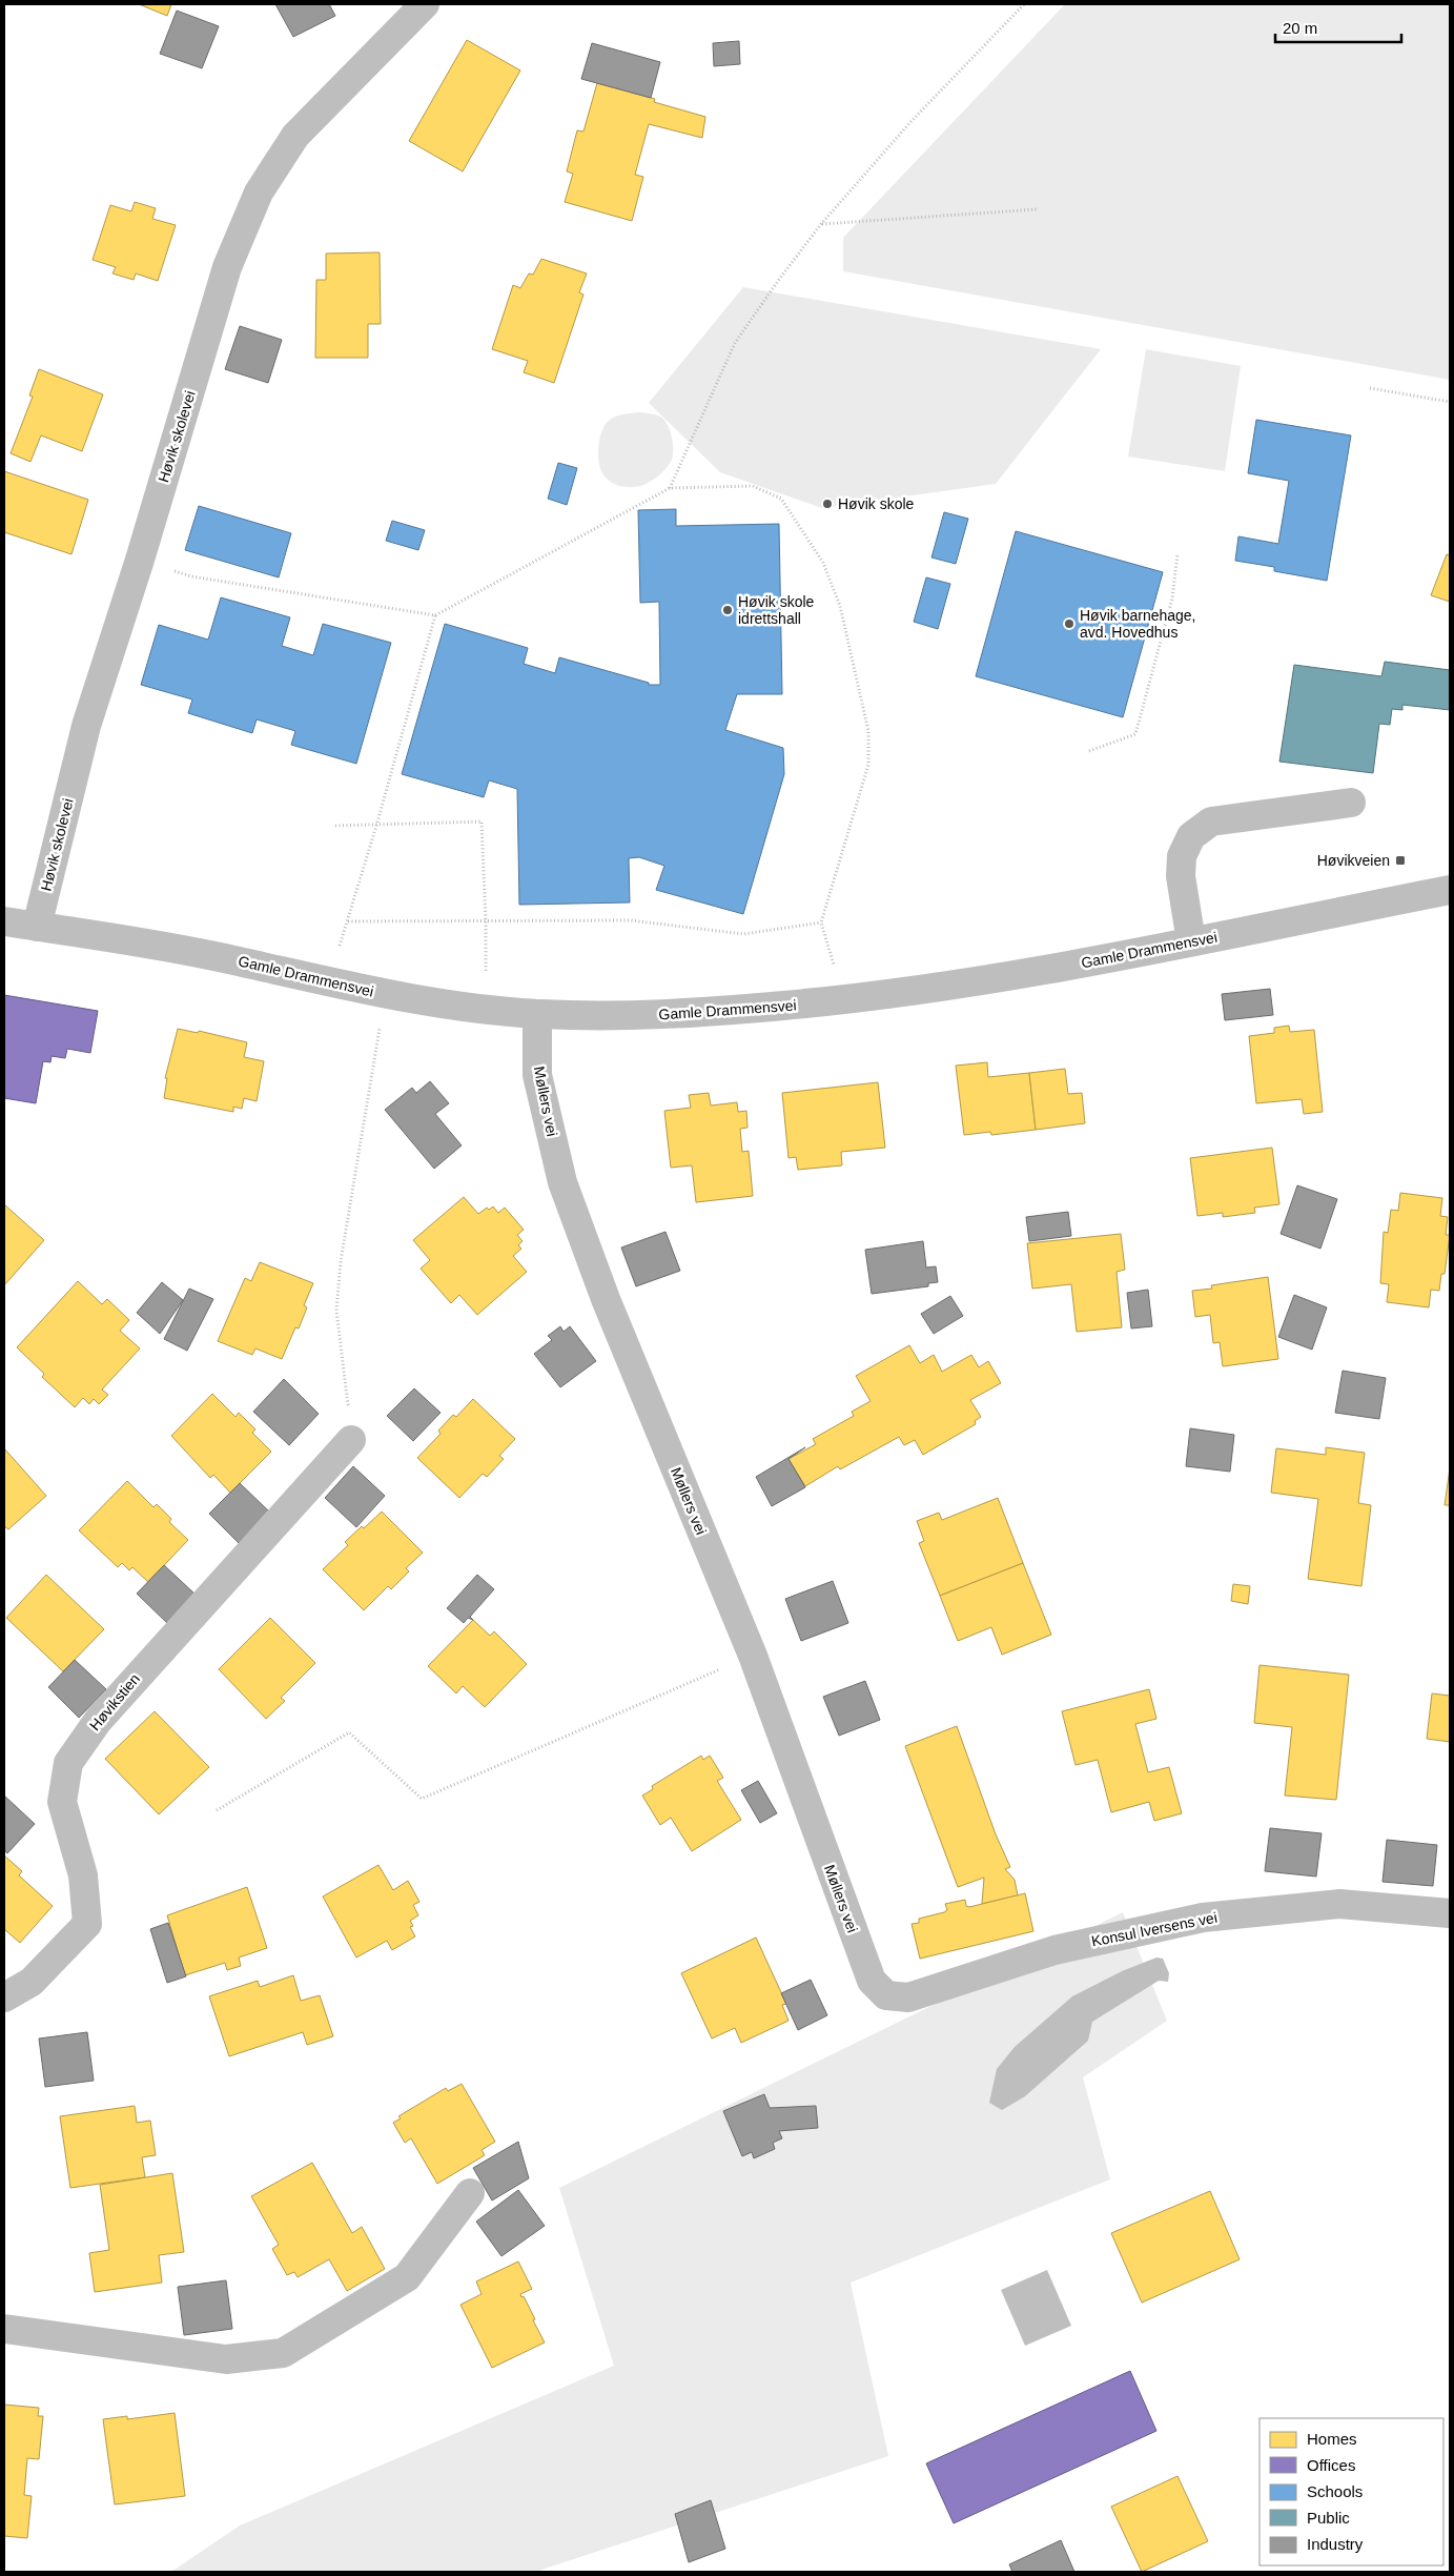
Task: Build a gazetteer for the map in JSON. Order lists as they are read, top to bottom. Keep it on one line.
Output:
{"streets":{"street":["Høvik skolevei","Gamle Drammensvei","Møllers vei","Høvikstien","Konsul Iversens vei"]},"crossings":[["Høvik skolevei","Gamle Drammensvei"],["Gamle Drammensvei","Møllers vei"],["Møllers vei","Konsul Iversens vei"]],"places":{"other":["Høvik skole","Høvik skole idrettshall","Høvik barnehage, avd. Hovedhus"],"transit":["Høvikveien"]},"legend":["Homes","Offices","Schools","Public","Industry"],"scale_bar":"20 m"}
